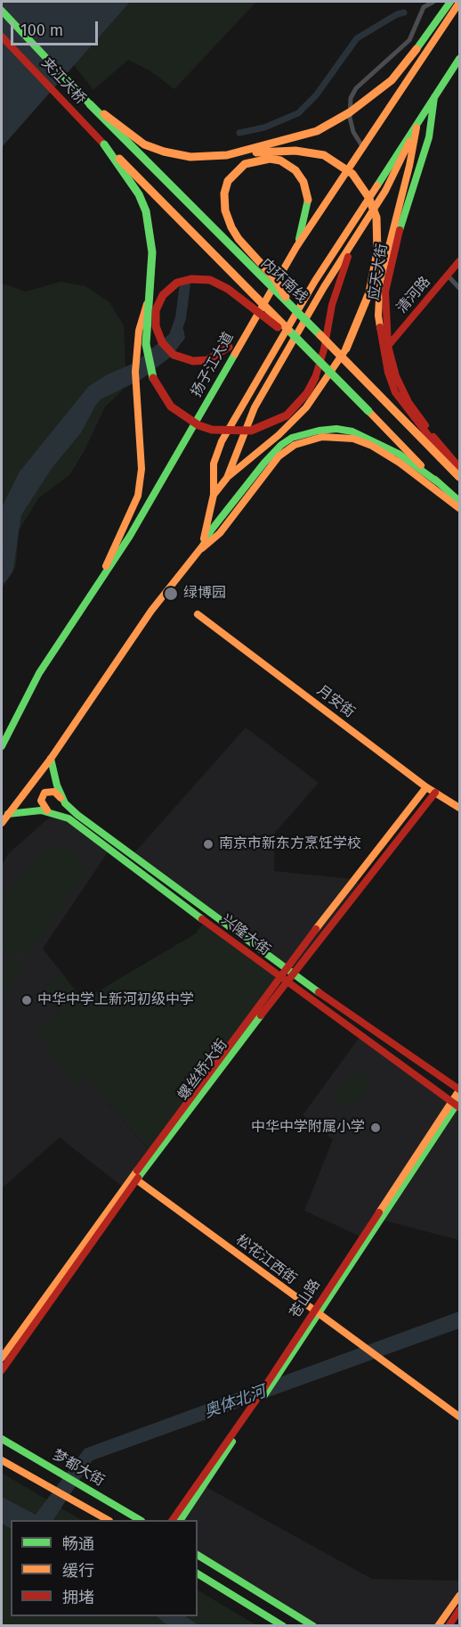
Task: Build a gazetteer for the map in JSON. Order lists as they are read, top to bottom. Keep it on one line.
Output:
{"streets":{"main road":["夹江大桥","应天大街","内环南线","清河路","扬子江大道","月安街","兴隆大街","螺丝桥大街","松花江西街","苍山路","梦都大街"]},"crossings":[["夹江大桥","内环南线"],["应天大街","清河路"],["月安街","螺丝桥大街"],["兴隆大街","螺丝桥大街"],["兴隆大街","苍山路"],["螺丝桥大街","松花江西街"],["松花江西街","苍山路"]],"water":["奥体北河"],"places":["绿博园","南京市新东方烹饪学校","中华中学上新河初级中学","中华中学附属小学"],"legend":["畅通","缓行","拥堵"],"scale_bar":"100 m"}
